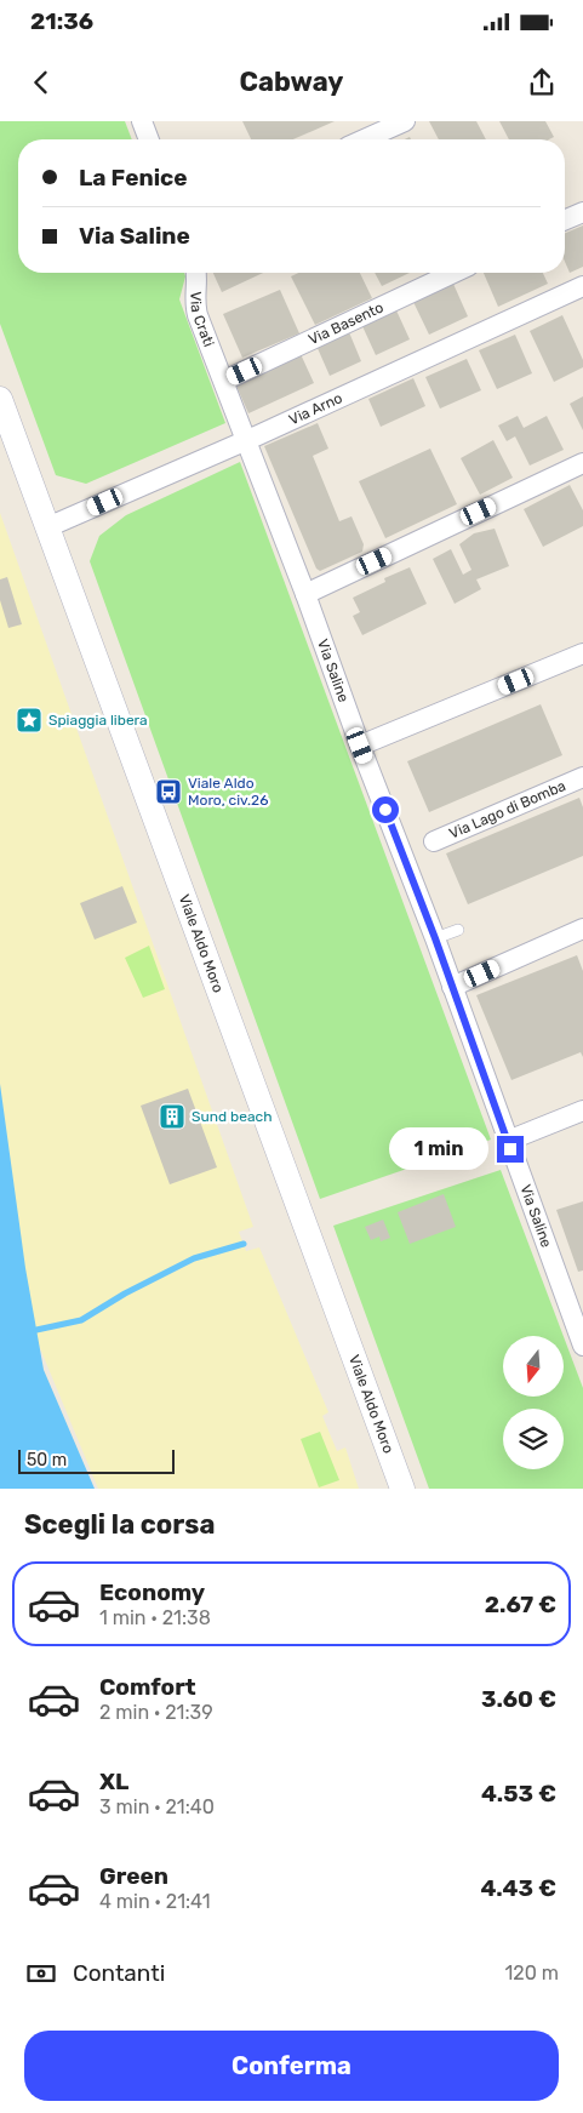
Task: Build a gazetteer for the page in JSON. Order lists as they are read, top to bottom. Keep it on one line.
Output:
{"streets":{"street":["Via Crati","Via Basento","Via Arno","Via Saline","Via Lago di Bomba","Viale Aldo Moro"]},"crossings":[["Via Crati","Via Basento"],["Via Crati","Via Arno"],["Via Crati","Via Saline"],["Via Arno","Via Saline"],["Via Arno","Viale Aldo Moro"]],"places":{"place":["Spiaggia libera"],"bus stop":["Viale Aldo Moro, civ.26"],"building":["Sund beach"]},"scale_bar":"50 m","north":"bottom","page":{"status":"21:36","header":"Cabway","banner":["La Fenice","Via Saline"],"bubble":"1 min","scale":"50 m","heading":"Scegli la corsa","list":[{"name":"Economy","note":"1 min · 21:38","value":"2.67 €"},{"name":"Comfort","note":"2 min · 21:39","value":"3.60 €"},{"name":"XL","note":"3 min · 21:40","value":"4.53 €"},{"name":"Green","note":"4 min · 21:41","value":"4.43 €"}],"pay":["Contanti","120 m"],"buttons":"Conferma"}}
